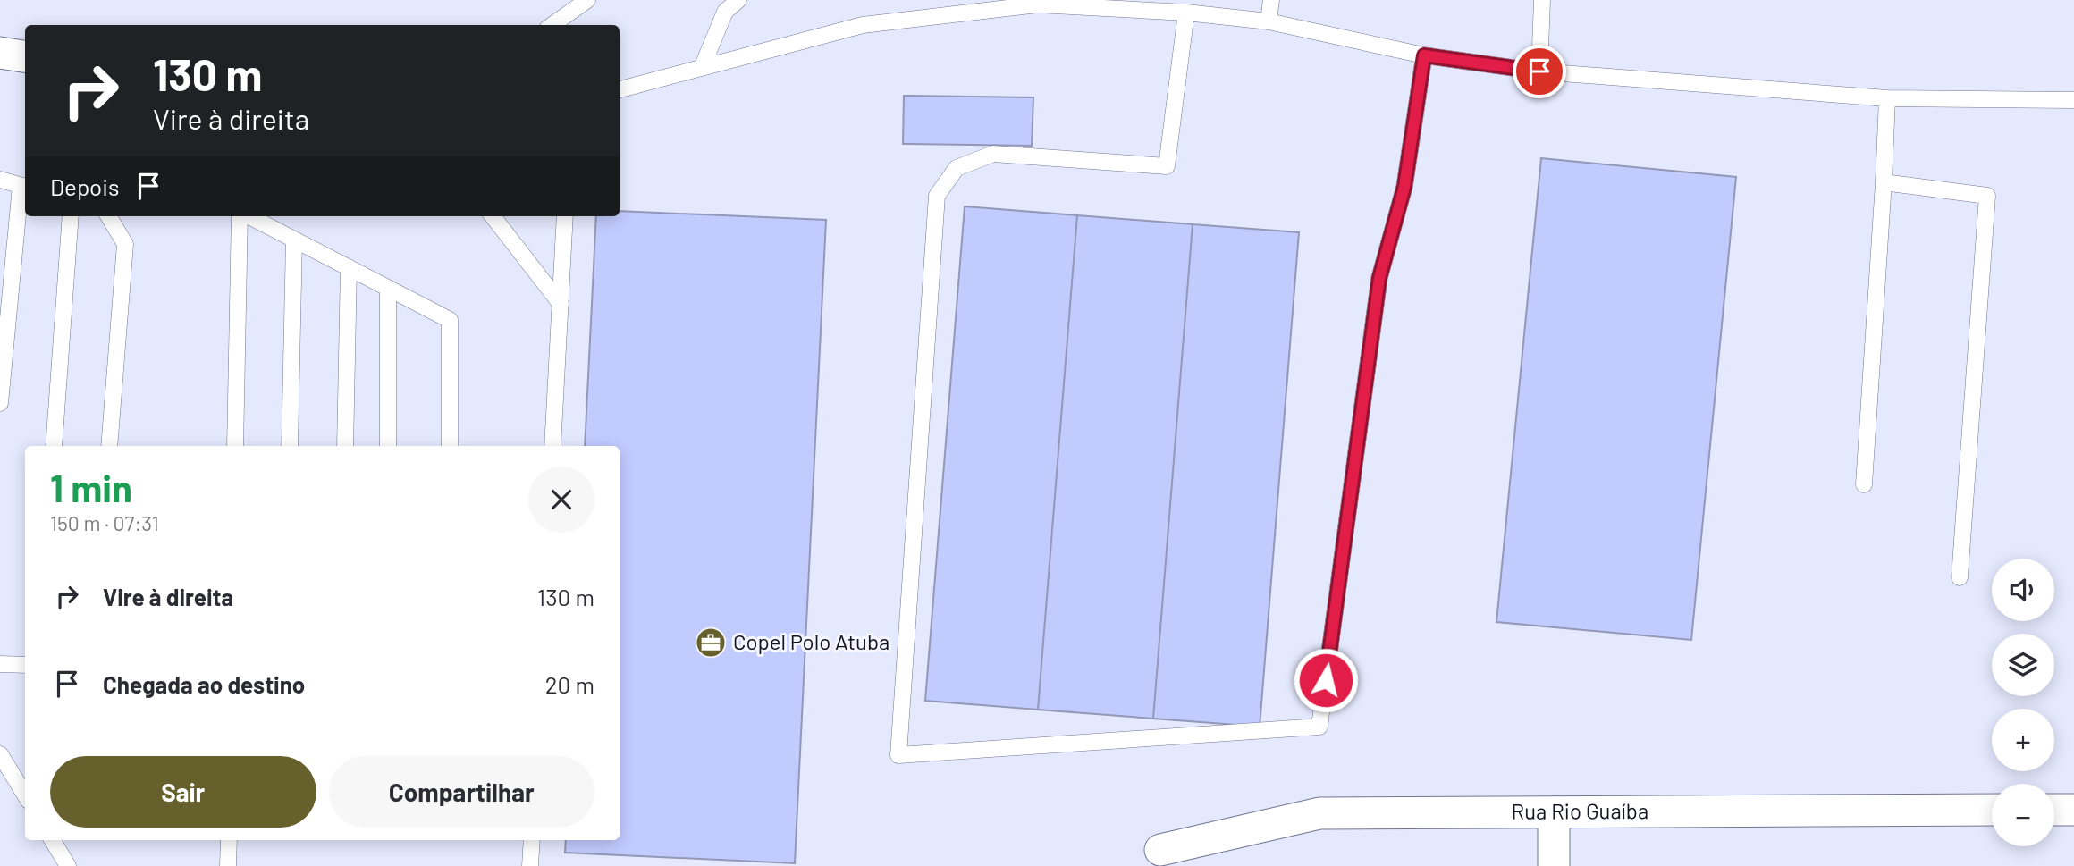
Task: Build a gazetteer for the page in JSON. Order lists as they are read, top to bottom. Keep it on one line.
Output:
{"streets":{"street":["Rua Rio Guaíba"]},"places":{"office":["Copel Polo Atuba"]},"page":{"turn":["130 m","Vire à direita"],"then":"Depois","heading":["1 min","150 m · 07:31"],"list":[{"name":"Vire à direita","value":"130 m"},{"name":"Chegada ao destino","value":"20 m"}],"map_buttons":["+","−"],"buttons":["Sair","Compartilhar"]}}
